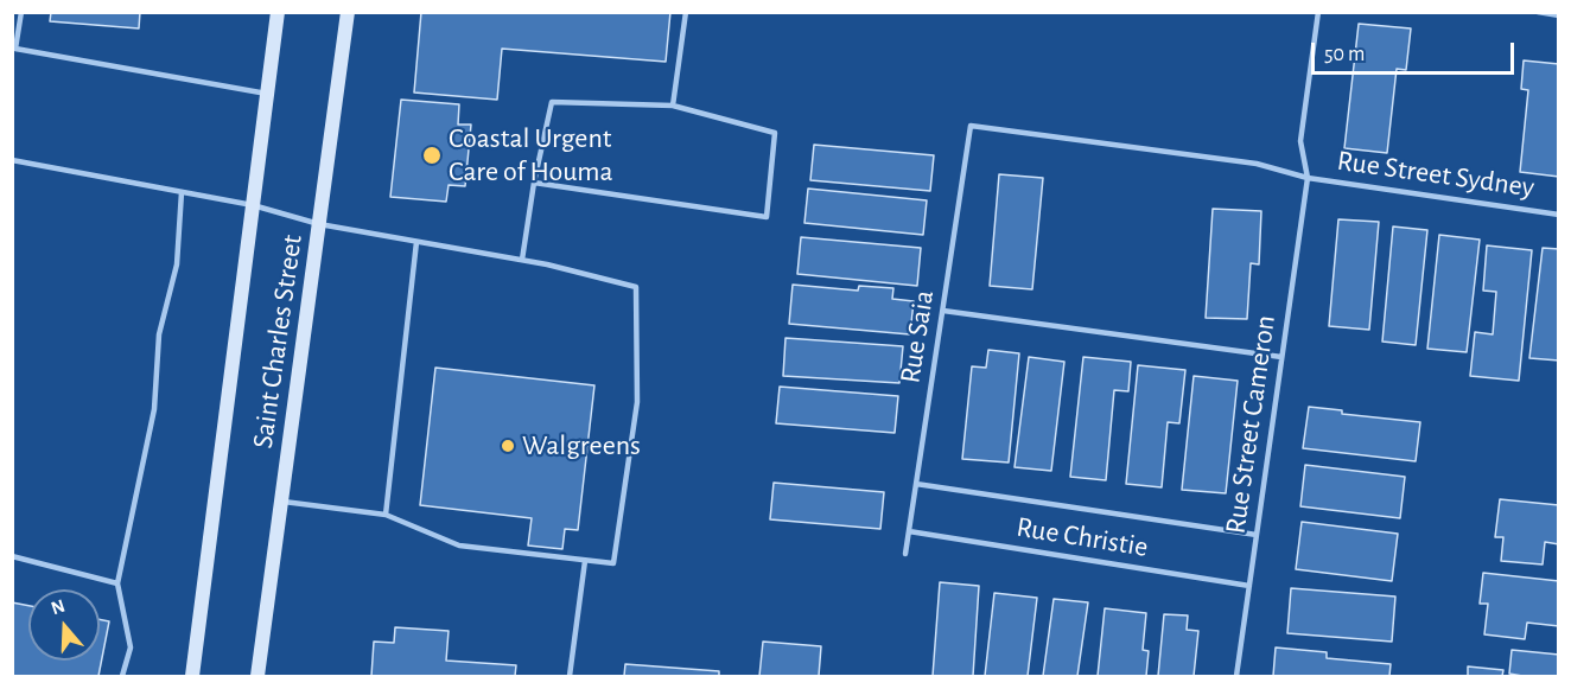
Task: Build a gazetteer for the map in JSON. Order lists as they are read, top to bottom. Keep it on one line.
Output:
{"streets":{"street":["Saint Charles Street"],"lane":["Rue Street Sydney","Rue Saia","Rue Street Cameron","Rue Christie"]},"crossings":[["Rue Street Sydney","Rue Saia"],["Rue Street Sydney","Rue Street Cameron"],["Rue Saia","Rue Christie"],["Rue Street Cameron","Rue Christie"]],"places":["Coastal Urgent Care of Houma","Walgreens"],"scale_bar":"50 m","north":"top"}
